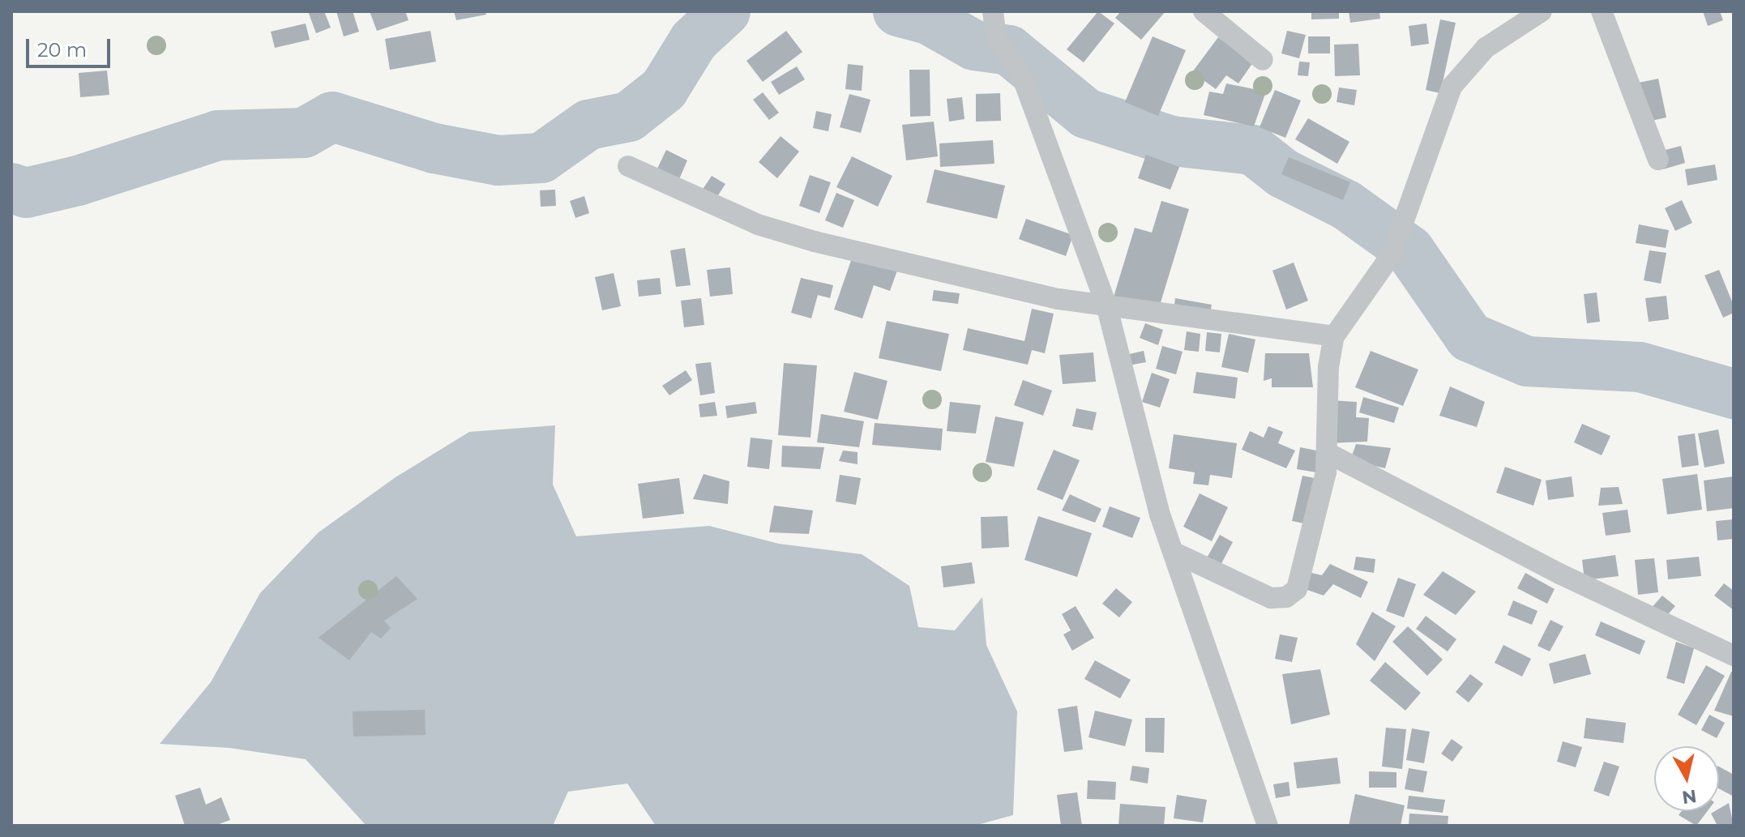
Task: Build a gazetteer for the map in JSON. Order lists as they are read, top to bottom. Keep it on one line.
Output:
{"scale_bar":"20 m","north":"bottom"}
